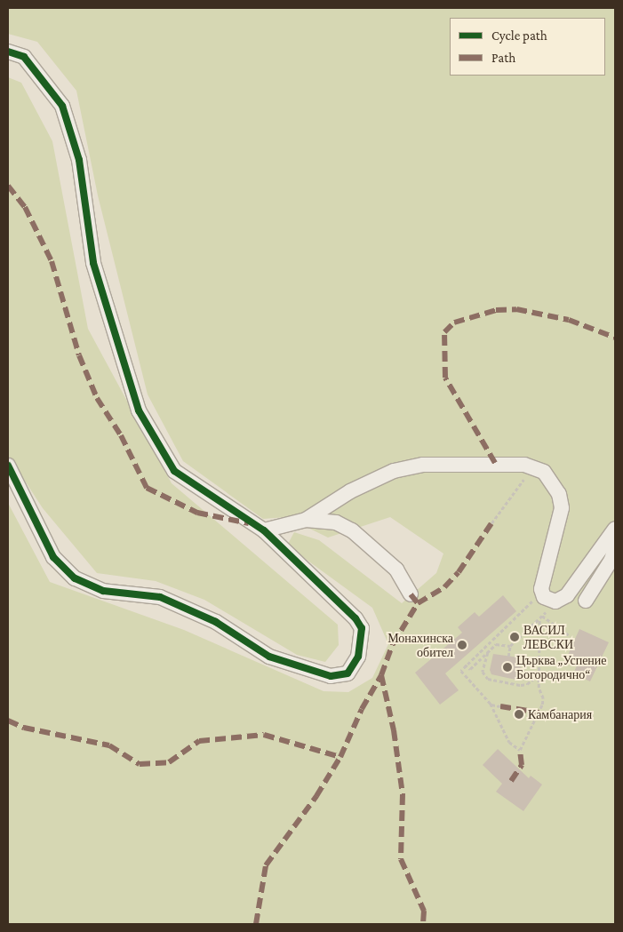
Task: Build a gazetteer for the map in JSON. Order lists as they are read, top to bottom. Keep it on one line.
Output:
{"places":["ВАСИЛ ЛЕВСКИ","Монахинска обител","Църква „Успение Богородично“","Камбанария"],"legend":["Cycle path","Path"]}
